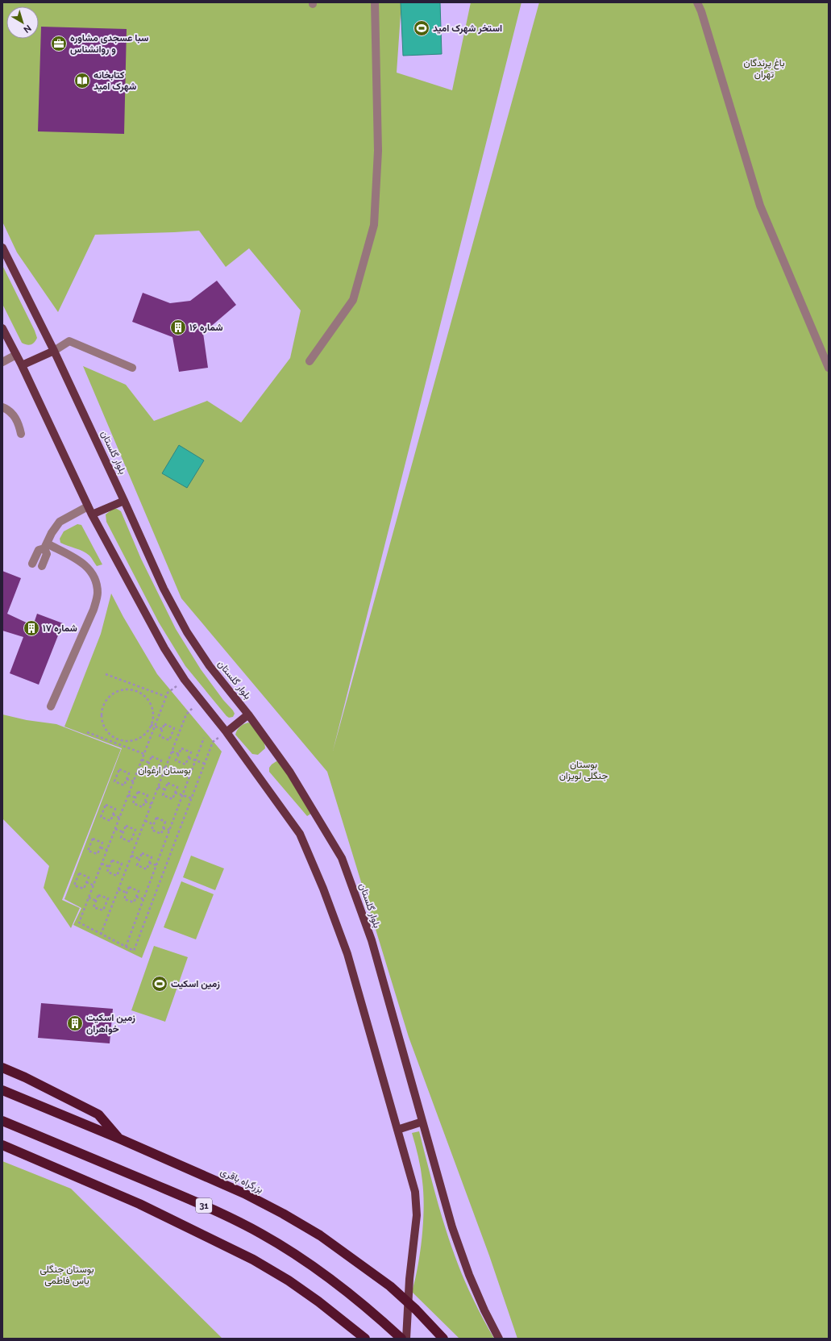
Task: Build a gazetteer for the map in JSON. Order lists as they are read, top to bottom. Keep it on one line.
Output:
{"streets":{"highway":["بزرگراه باقری","31"],"main road":["بلوار گلستان"]},"parks":["باغ پرندگان تهران","بوستان جنگلی لویزان","بوستان ارغوان","بوستان جنگلی یاس فاطمی"],"places":{"sports":["استخر شهرک امید","زمین اسکیت"],"office":["سبا عسجدی مشاوره و روانشناس"],"library":["کتابخانه شهرک امید"],"building":["شماره ۱۶","شماره ۱۷","زمین اسکیت خواهران"]},"north":"bottom right"}
